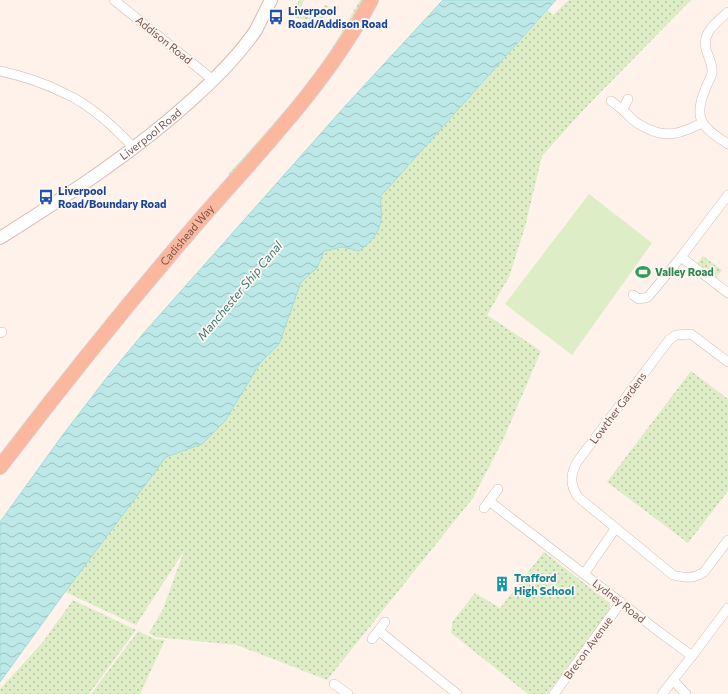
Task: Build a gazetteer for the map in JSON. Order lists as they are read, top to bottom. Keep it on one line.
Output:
{"streets":{"highway":["Cadishead Way"],"main road":["Liverpool Road"],"street":["Addison Road","Lowther Gardens","Lydney Road","Brecon Avenue"]},"crossings":[["Addison Road","Liverpool Road"],["Lydney Road","Brecon Avenue"]],"water":["Manchester Ship Canal"],"places":{"bus stop":["Liverpool Road/Addison Road","Liverpool Road/Boundary Road"],"sports":["Valley Road"],"building":["Trafford High School"]}}
